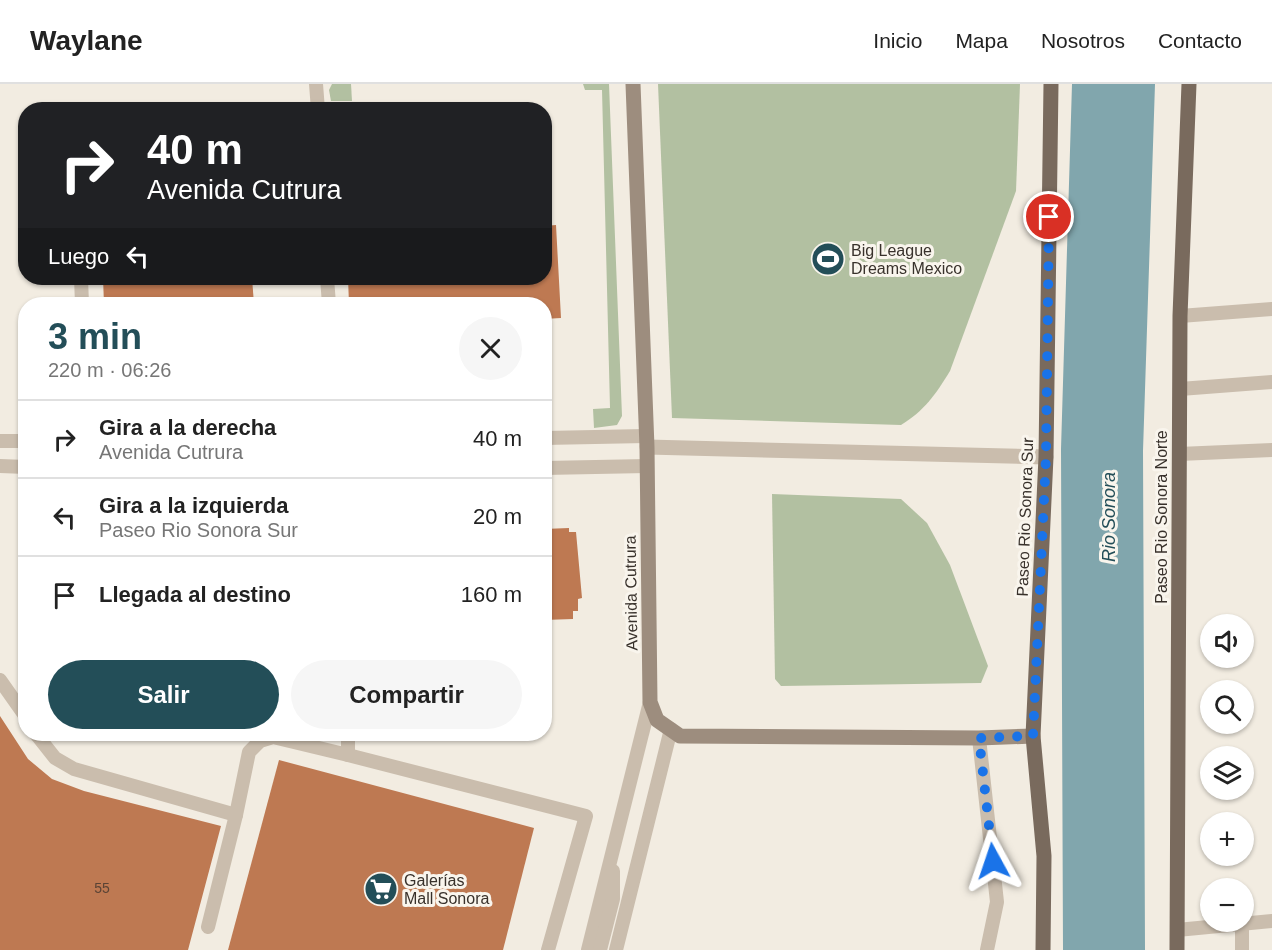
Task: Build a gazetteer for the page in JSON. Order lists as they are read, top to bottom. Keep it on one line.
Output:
{"streets":{"main road":["Paseo Rio Sonora Sur","Paseo Rio Sonora Norte"],"street":["Avenida Cutrura"]},"water":["Rio Sonora"],"places":{"sports":["Big League Dreams Mexico"],"supermarket":["Galerías Mall Sonora"]},"house_numbers":["55"],"page":{"header":"Waylane","nav":["Inicio","Mapa","Nosotros","Contacto"],"turn":["40 m","Avenida Cutrura"],"then":"Luego","heading":["3 min","220 m · 06:26"],"list":[{"name":"Gira a la derecha","note":"Avenida Cutrura","value":"40 m"},{"name":"Gira a la izquierda","note":"Paseo Rio Sonora Sur","value":"20 m"},{"name":"Llegada al destino","value":"160 m"}],"map_buttons":["+","−"],"buttons":["Salir","Compartir"]}}
